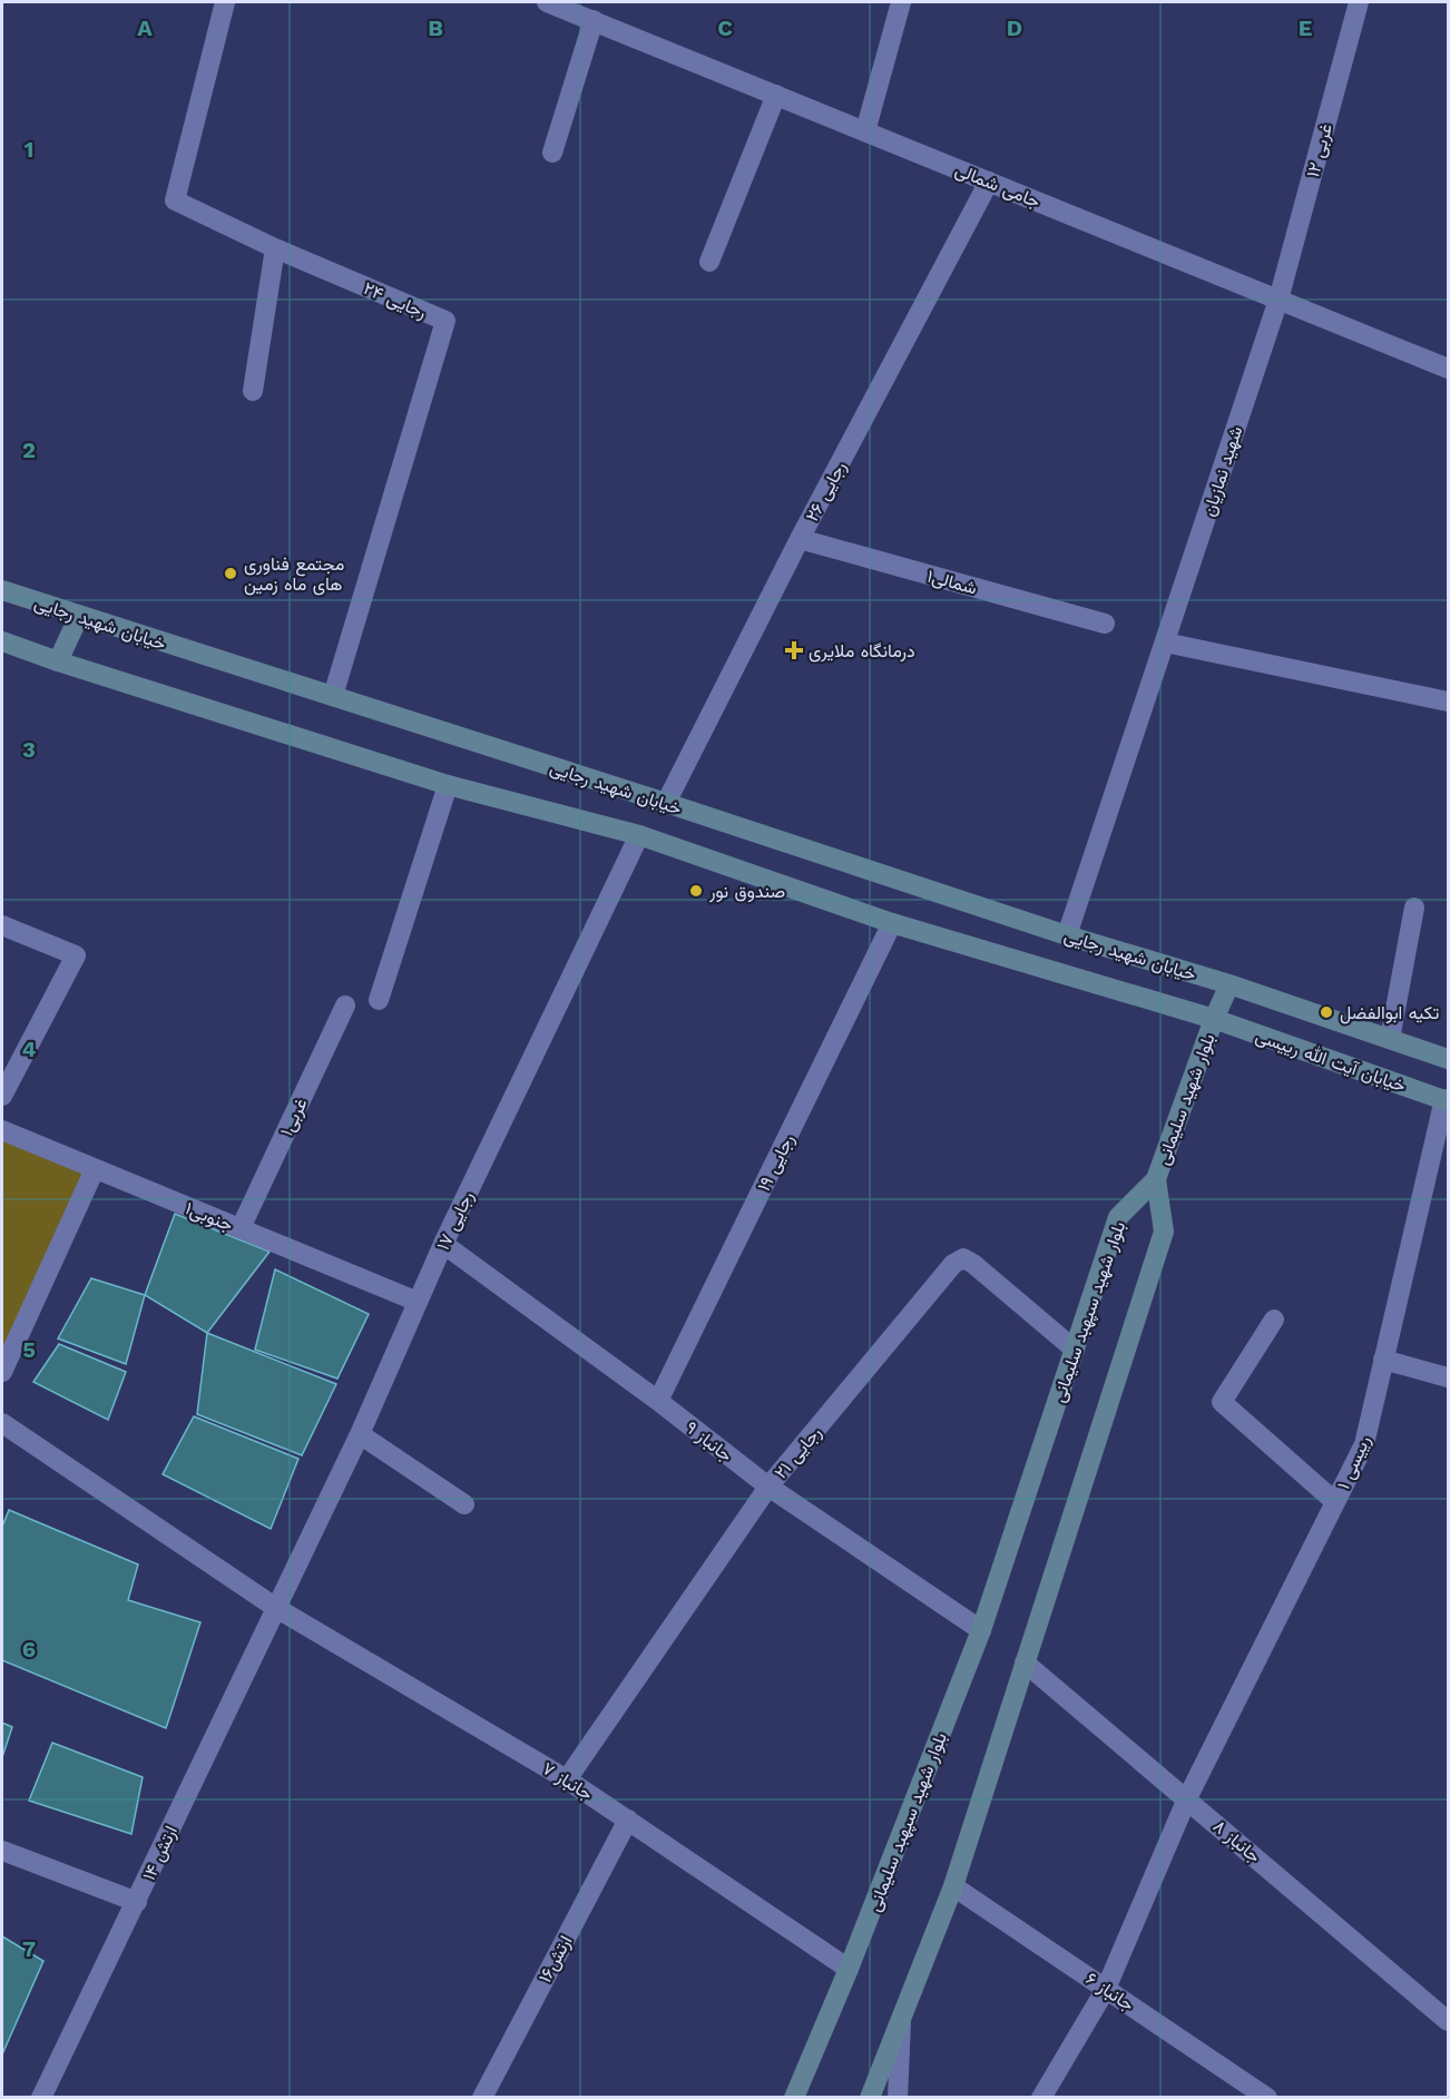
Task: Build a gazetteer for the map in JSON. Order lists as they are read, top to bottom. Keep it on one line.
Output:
{"streets":{"main road":["خیابان شهید رجایی","خیابان آیت الله رییسی","بلوار شهید سلیمانی","بلوار شهید سپهبد سلیمانی"],"street":["غربی ۱۲","جامی شمالی","رجایی ۲۴","شهید نمازیان","رجایی ۲۶","شمالی۱","غربی۱","رجایی ۱۹","جنوبی۱","رجایی ۱۷","جانباز ۹","رجایی ۲۱","رییسی ۱","جانباز ۷","جانباز ۸","ارتش ۱۴","ارتش۱۶","جانباز ۶"]},"crossings":[["غربی ۱۲","جامی شمالی"],["غربی ۱۲","شهید نمازیان"],["جامی شمالی","شهید نمازیان"],["جامی شمالی","رجایی ۲۶"],["رجایی ۲۴","خیابان شهید رجایی"],["شهید نمازیان","خیابان شهید رجایی"],["رجایی ۲۶","شمالی۱"],["رجایی ۲۶","خیابان شهید رجایی"],["خیابان شهید رجایی","خیابان آیت الله رییسی"],["خیابان شهید رجایی","بلوار شهید سلیمانی"],["خیابان شهید رجایی","رجایی ۱۹"],["خیابان شهید رجایی","رجایی ۱۷"],["خیابان آیت الله رییسی","بلوار شهید سلیمانی"],["خیابان آیت الله رییسی","رییسی ۱"],["بلوار شهید سلیمانی","بلوار شهید سپهبد سلیمانی"],["غربی۱","جنوبی۱"],["رجایی ۱۹","جانباز ۹"],["جنوبی۱","رجایی ۱۷"],["رجایی ۱۷","جانباز ۹"],["رجایی ۱۷","جانباز ۷"],["رجایی ۱۷","ارتش ۱۴"],["بلوار شهید سپهبد سلیمانی","جانباز ۹"],["بلوار شهید سپهبد سلیمانی","رجایی ۲۱"],["بلوار شهید سپهبد سلیمانی","جانباز ۷"],["جانباز ۹","رجایی ۲۱"],["رجایی ۲۱","جانباز ۷"],["رییسی ۱","جانباز ۸"],["رییسی ۱","جانباز ۶"],["جانباز ۷","ارتش ۱۴"],["جانباز ۷","ارتش۱۶"]],"places":{"other":["مجتمع فناوری های ماه زمین","صندوق نور","تکیه ابوالفضل"],"health":["درمانگاه ملایری"]},"grid":{"columns":["A","B","C","D","E"],"rows":["1","2","3","4","5","6","7"]}}
